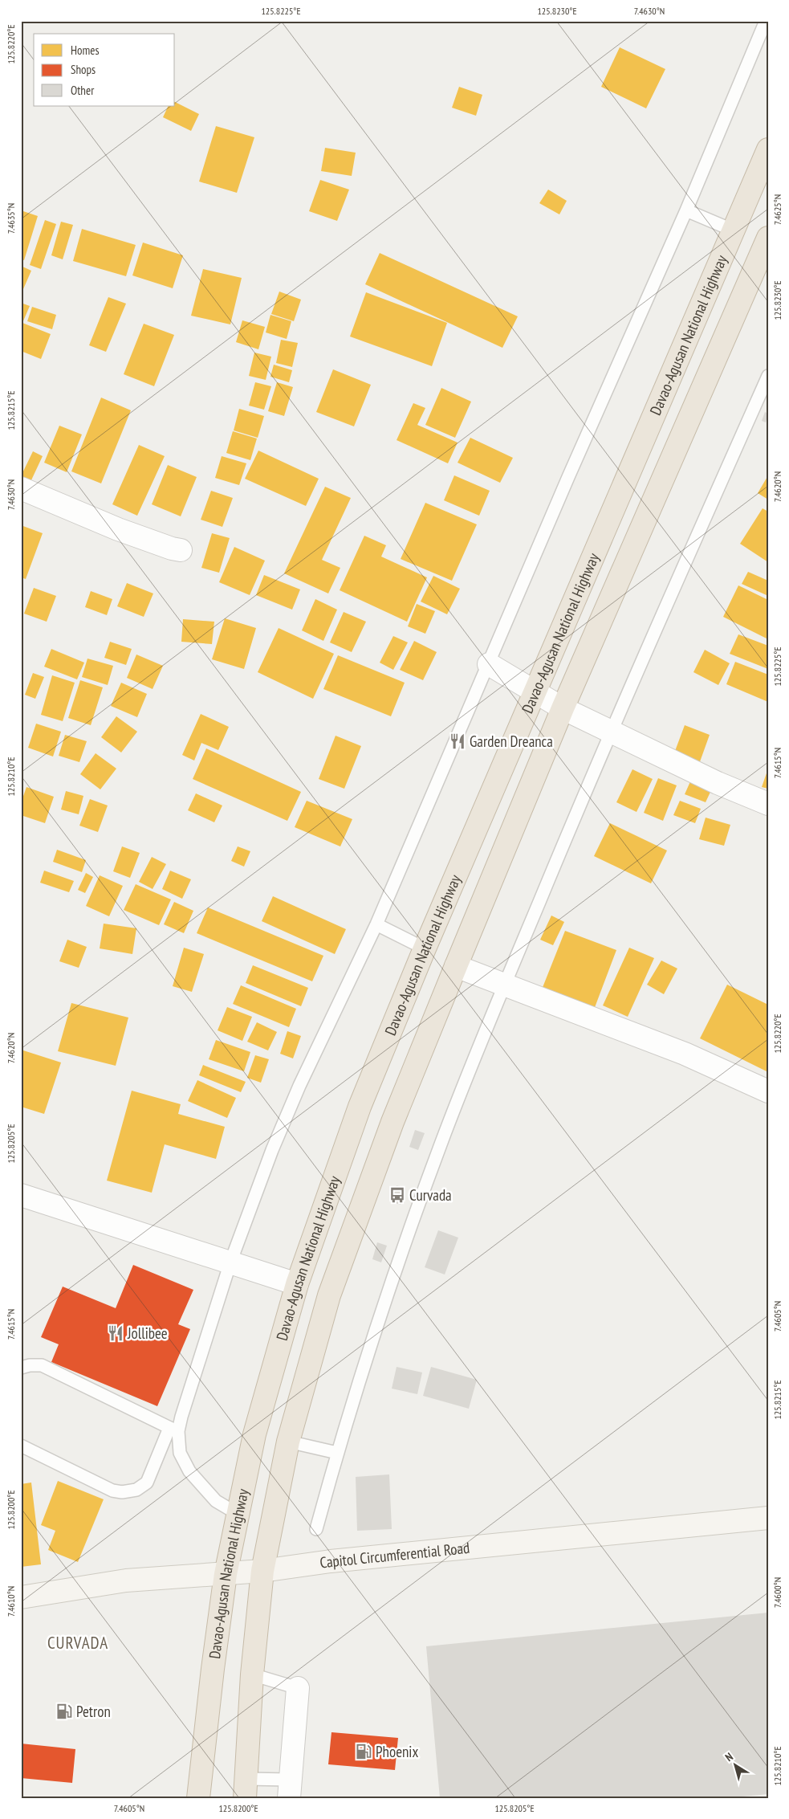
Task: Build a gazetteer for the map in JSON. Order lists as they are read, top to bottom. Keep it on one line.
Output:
{"streets":{"highway":["Davao-Agusan National Highway"],"main road":["Capitol Circumferential Road"]},"crossings":[["Davao-Agusan National Highway","Capitol Circumferential Road"]],"districts":["CURVADA"],"places":{"restaurant":["Garden Dreanca","Jollibee"],"bus stop":["Curvada"],"fuel station":["Petron","Phoenix"]},"legend":["Homes","Shops","Other"],"north":"top left","coordinates":["125.8225°E","125.8230°E","7.4630°N","125.8220°E","7.4625°N","7.4635°N","125.8215°E","7.4620°N","7.4615°N","125.8210°E","125.8205°E","7.4605°N","125.8200°E","7.4600°N","7.4610°N"]}
